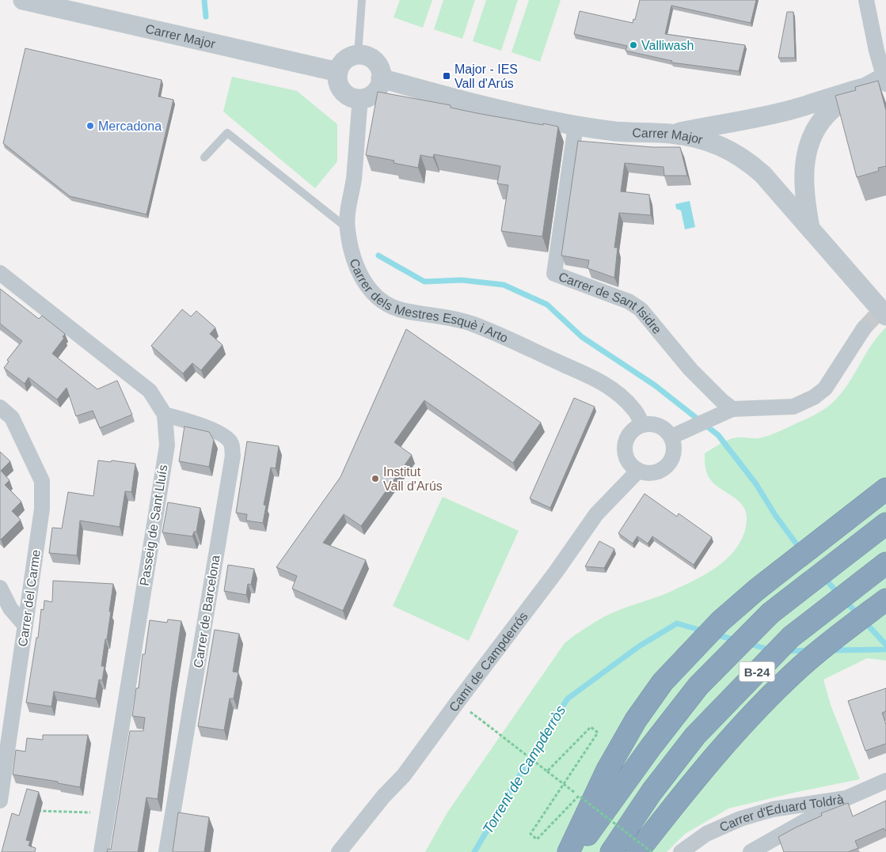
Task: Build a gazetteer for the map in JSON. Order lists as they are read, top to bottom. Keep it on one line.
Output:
{"streets":{"highway":["B-24"],"street":["Carrer Major","Carrer dels Mestres Esquè i Arto","Carrer de Sant Isidre","Passeig de Sant Lluís","Carrer del Carme","Carrer de Barcelona","Camí de Campderrós","Carrer d'Eduard Toldrà"]},"crossings":[["Carrer Major","Carrer dels Mestres Esquè i Arto"],["Carrer Major","Carrer de Sant Isidre"],["Carrer dels Mestres Esquè i Arto","Camí de Campderrós"],["Passeig de Sant Lluís","Carrer de Barcelona"]],"water":["Torrent de Campderròs"],"places":{"other":["Valliwash","Mercadona","Institut Vall d'Arús"],"transit":["Major - IES Vall d'Arús"]}}
